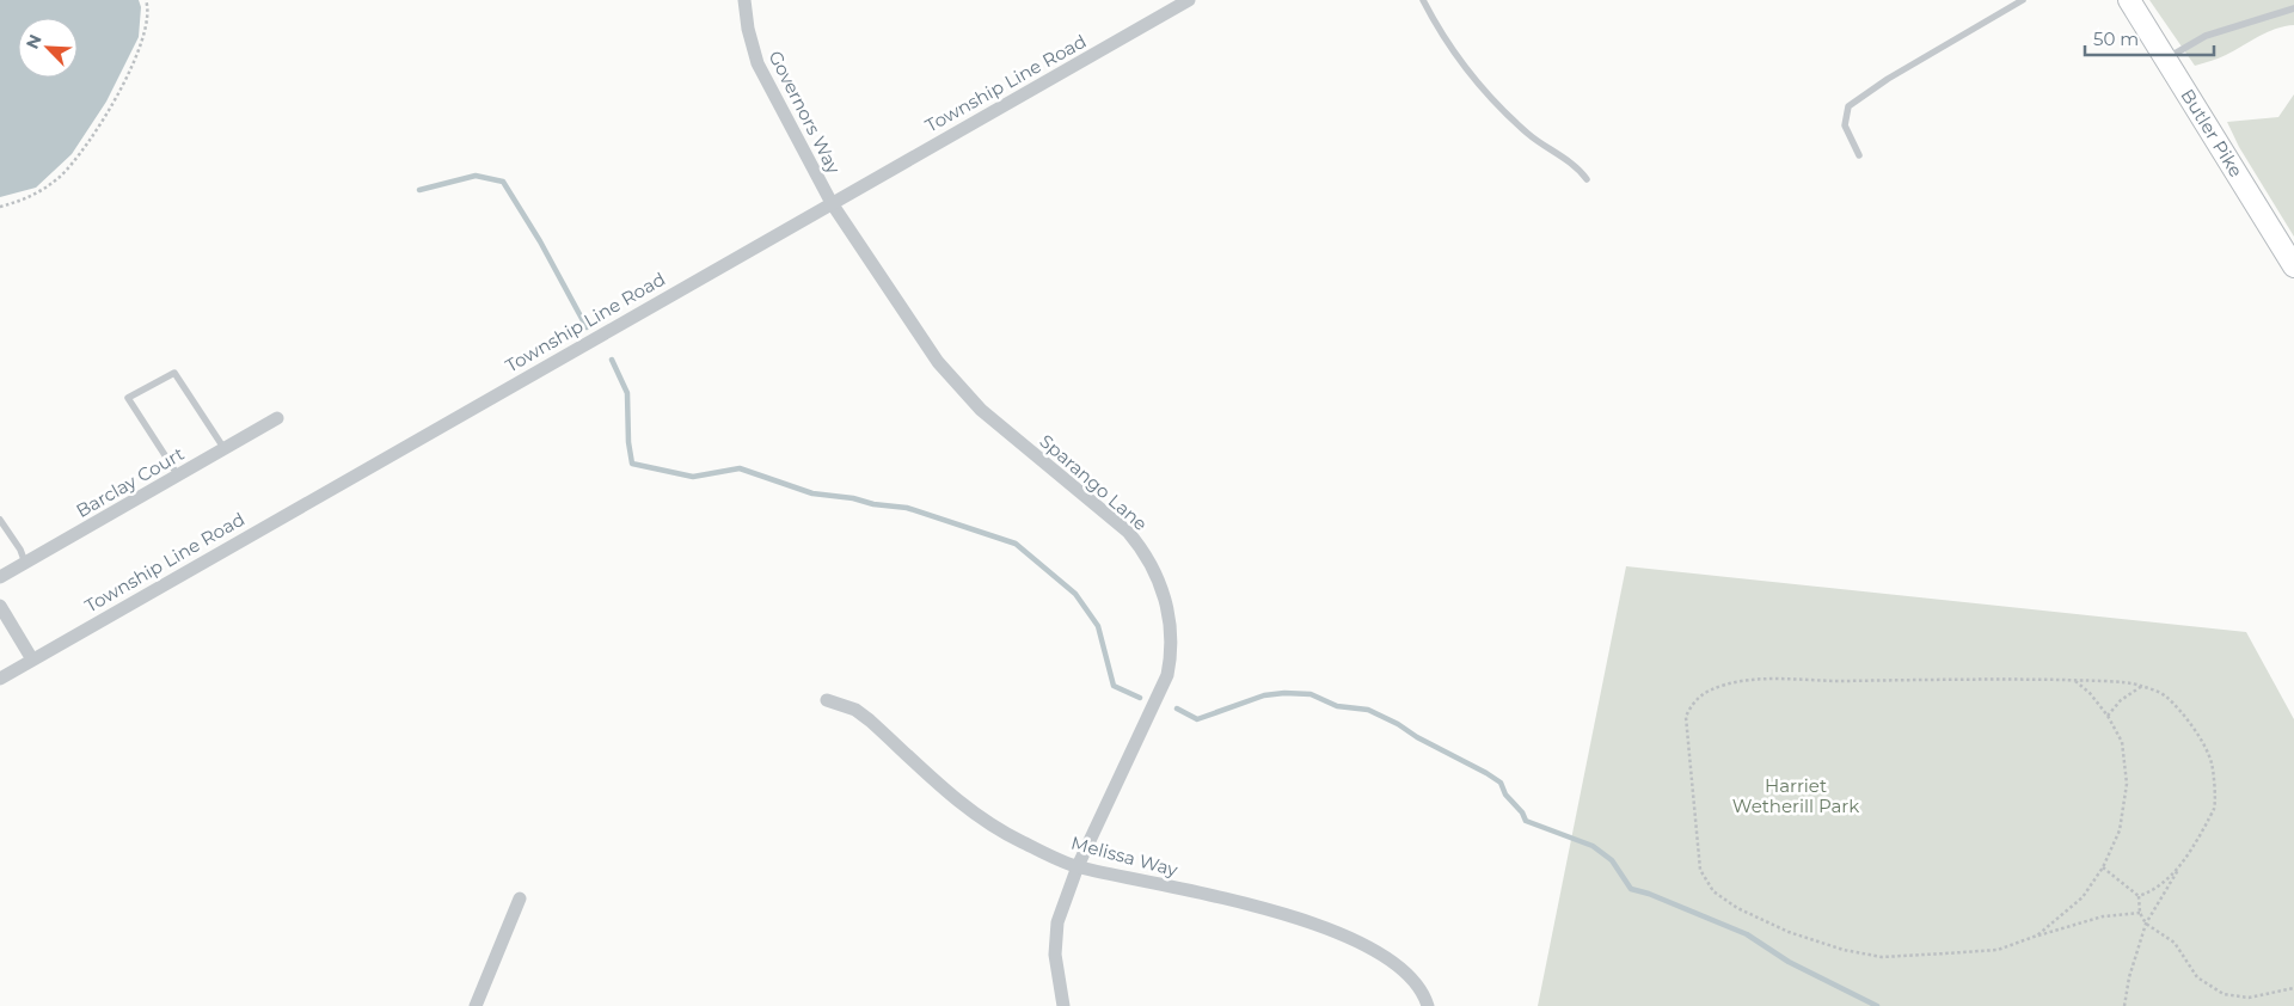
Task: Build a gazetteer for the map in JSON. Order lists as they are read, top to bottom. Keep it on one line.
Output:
{"streets":{"main road":["Butler Pike"],"street":["Township Line Road","Governors Way","Barclay Court","Sparango Lane","Melissa Way"]},"crossings":[["Township Line Road","Governors Way"],["Township Line Road","Sparango Lane"],["Governors Way","Sparango Lane"],["Sparango Lane","Melissa Way"]],"parks":["Harriet Wetherill Park"],"scale_bar":"50 m","north":"top left"}
